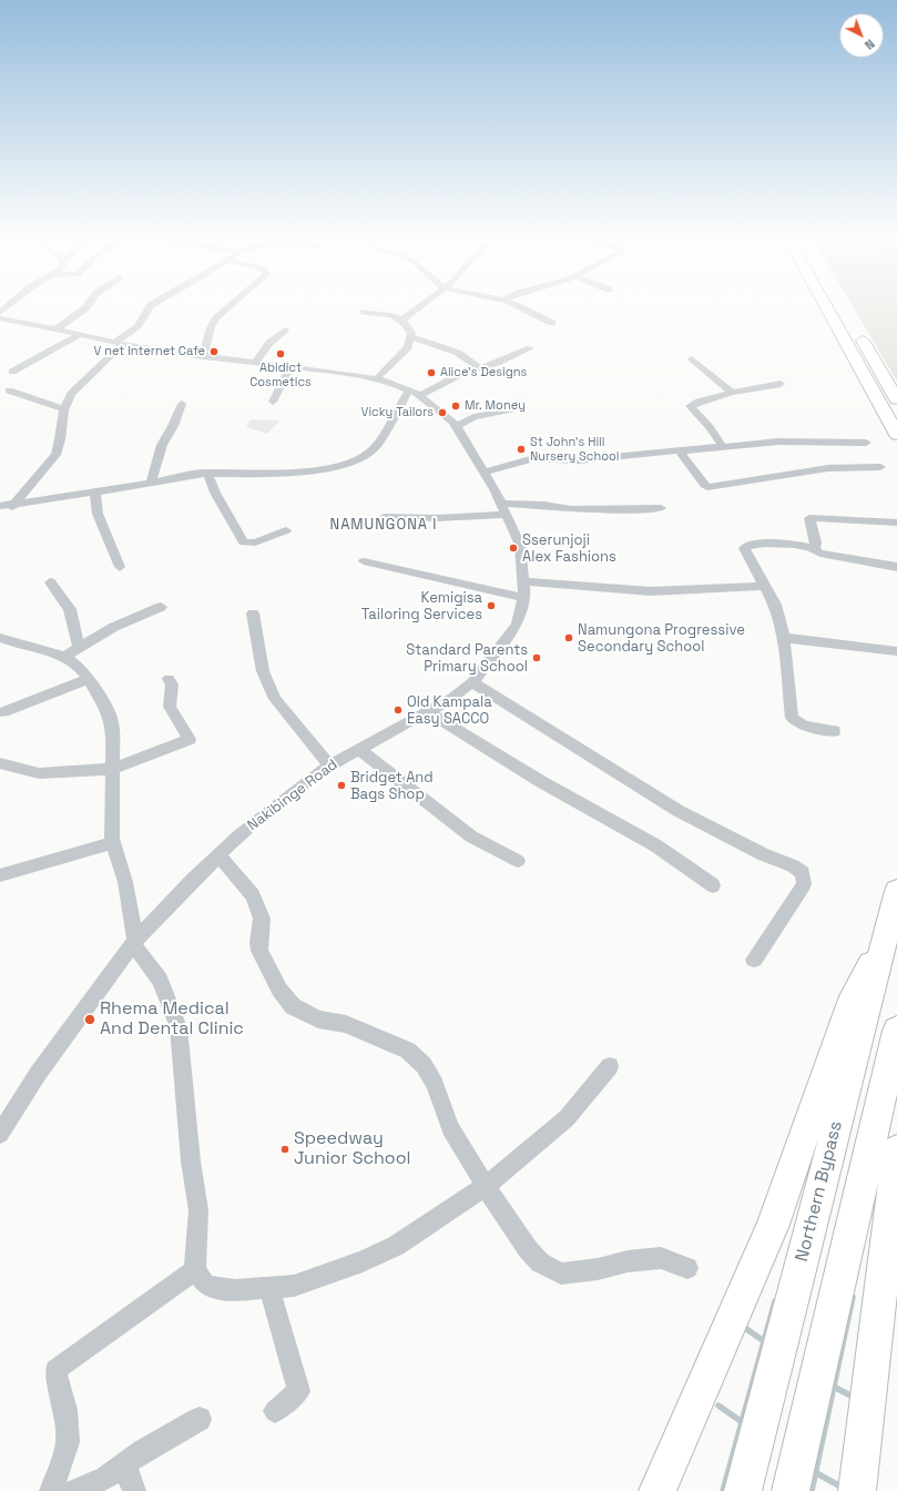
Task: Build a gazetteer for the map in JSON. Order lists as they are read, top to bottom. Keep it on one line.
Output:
{"streets":{"highway":["Northern Bypass"],"street":["Nakibinge Road"]},"districts":["NAMUNGONA I"],"places":["V net Internet Cafe","Abidict Cosmetics","Alice's Designs","Mr. Money","Vicky Tailors","St John's Hill Nursery School","Sserunjoji Alex Fashions","Kemigisa Tailoring Services","Namungona Progressive Secondary School","Standard Parents Primary School","Old Kampala Easy SACCO","Bridget And Bags Shop","Rhema Medical And Dental Clinic","Speedway Junior School"],"north":"bottom right"}
